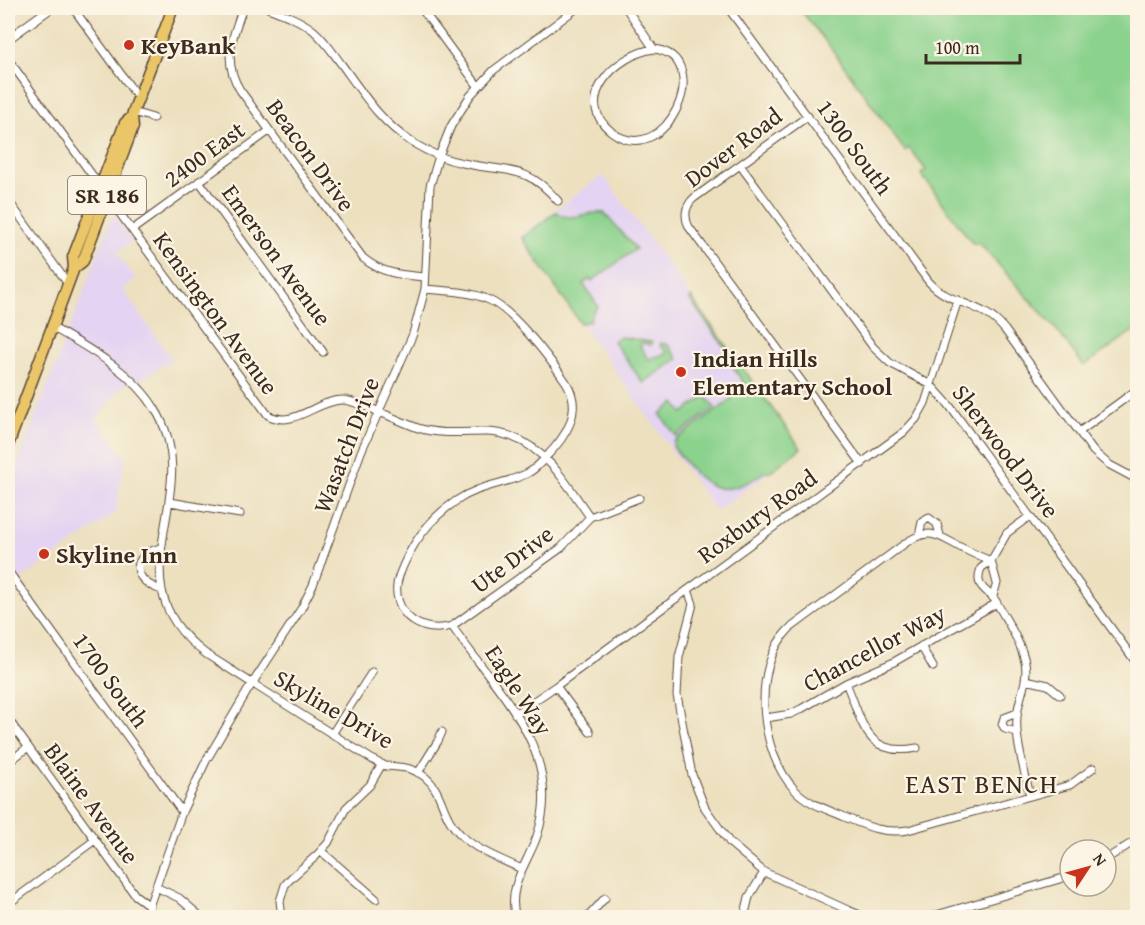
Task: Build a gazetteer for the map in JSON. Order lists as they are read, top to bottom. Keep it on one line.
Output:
{"streets":{"main road":["SR 186"],"street":["Dover Road","1300 South","2400 East","Beacon Drive","Emerson Avenue","Kensington Avenue","Wasatch Drive","Sherwood Drive","Roxbury Road","Ute Drive","Chancellor Way","1700 South","Eagle Way","Skyline Drive","Blaine Avenue"]},"crossings":[["Dover Road","1300 South"],["Dover Road","Sherwood Drive"],["Dover Road","Roxbury Road"],["1300 South","Roxbury Road"],["2400 East","Beacon Drive"],["2400 East","Emerson Avenue"],["2400 East","Kensington Avenue"],["Beacon Drive","Wasatch Drive"],["SR 186","Kensington Avenue"],["SR 186","Skyline Drive"],["Kensington Avenue","Wasatch Drive"],["Kensington Avenue","Ute Drive"],["Wasatch Drive","1700 South"],["Wasatch Drive","Skyline Drive"],["Wasatch Drive","Blaine Avenue"],["Sherwood Drive","Roxbury Road"],["Roxbury Road","Eagle Way"],["Ute Drive","Eagle Way"]],"districts":["EAST BENCH"],"places":["KeyBank","Indian Hills Elementary School","Skyline Inn"],"scale_bar":"100 m","north":"top right"}
